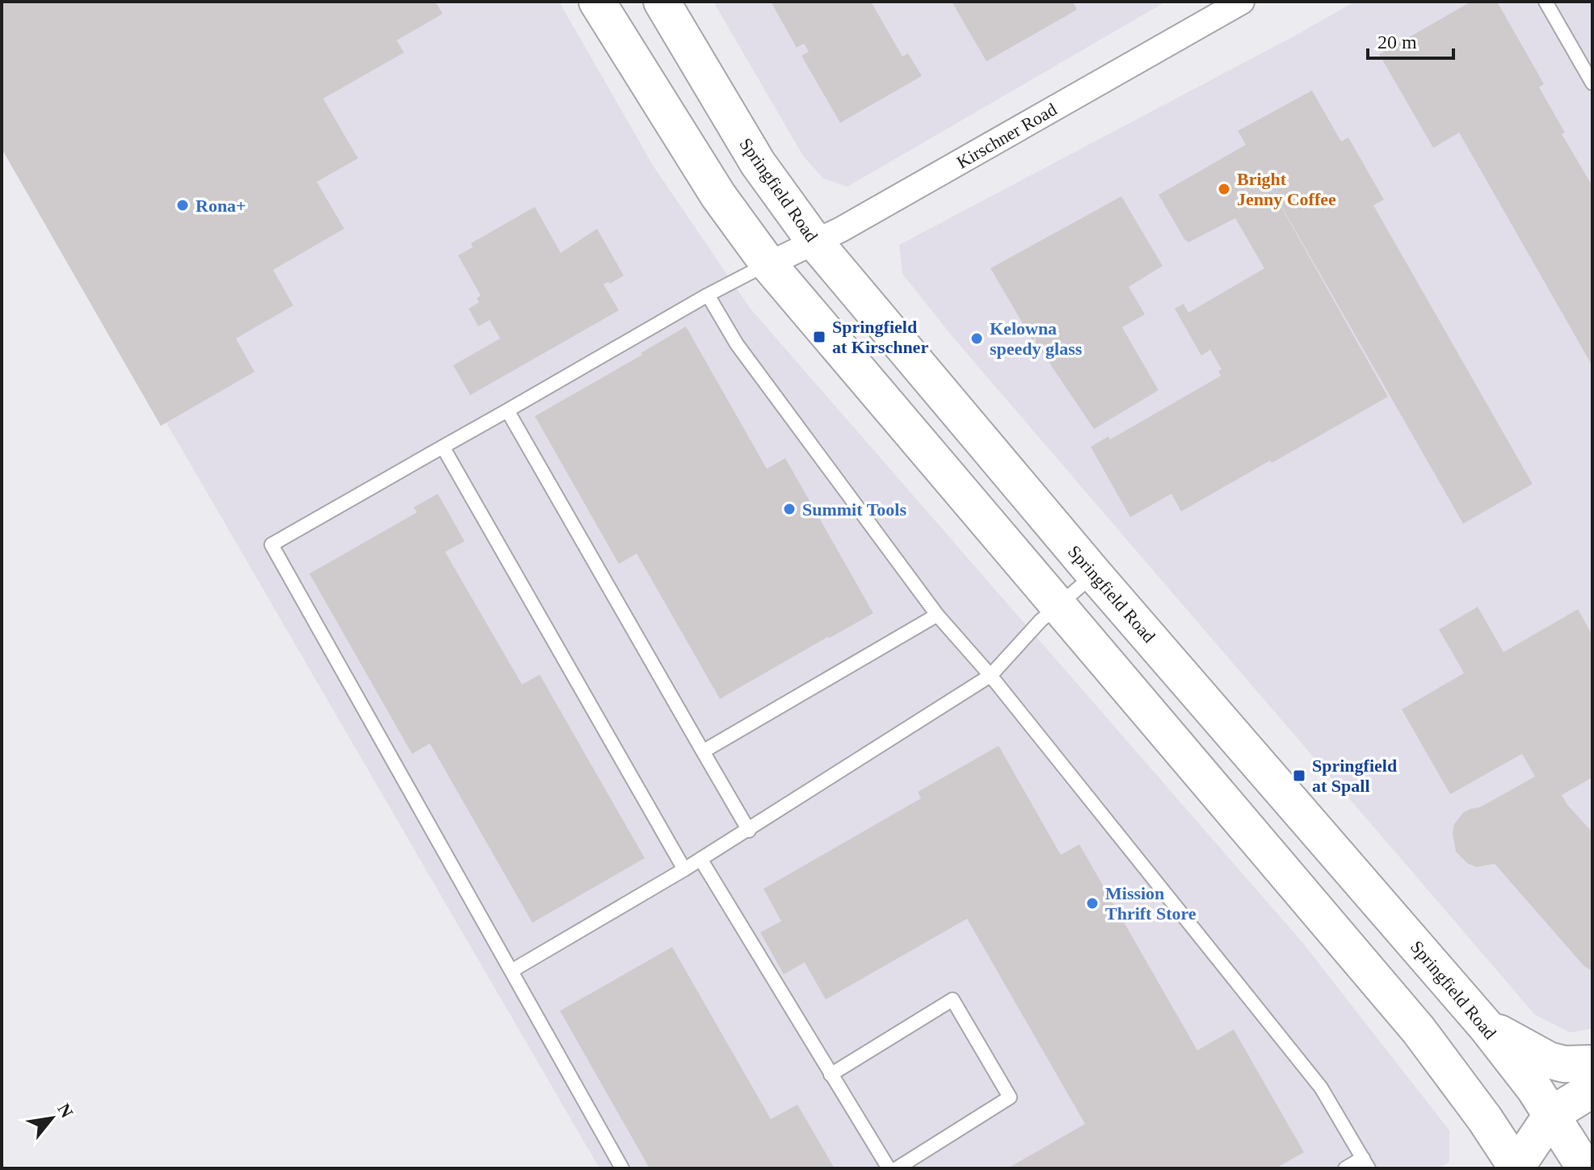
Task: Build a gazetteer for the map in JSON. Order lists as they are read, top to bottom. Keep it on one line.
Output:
{"streets":{"main road":["Springfield Road"],"street":["Kirschner Road"]},"crossings":[["Kirschner Road","Springfield Road"]],"places":{"other":["Bright Jenny Coffee","Rona+","Kelowna speedy glass","Summit Tools","Mission Thrift Store"],"transit":["Springfield at Kirschner","Springfield at Spall"]},"scale_bar":"20 m","north":"top right"}
